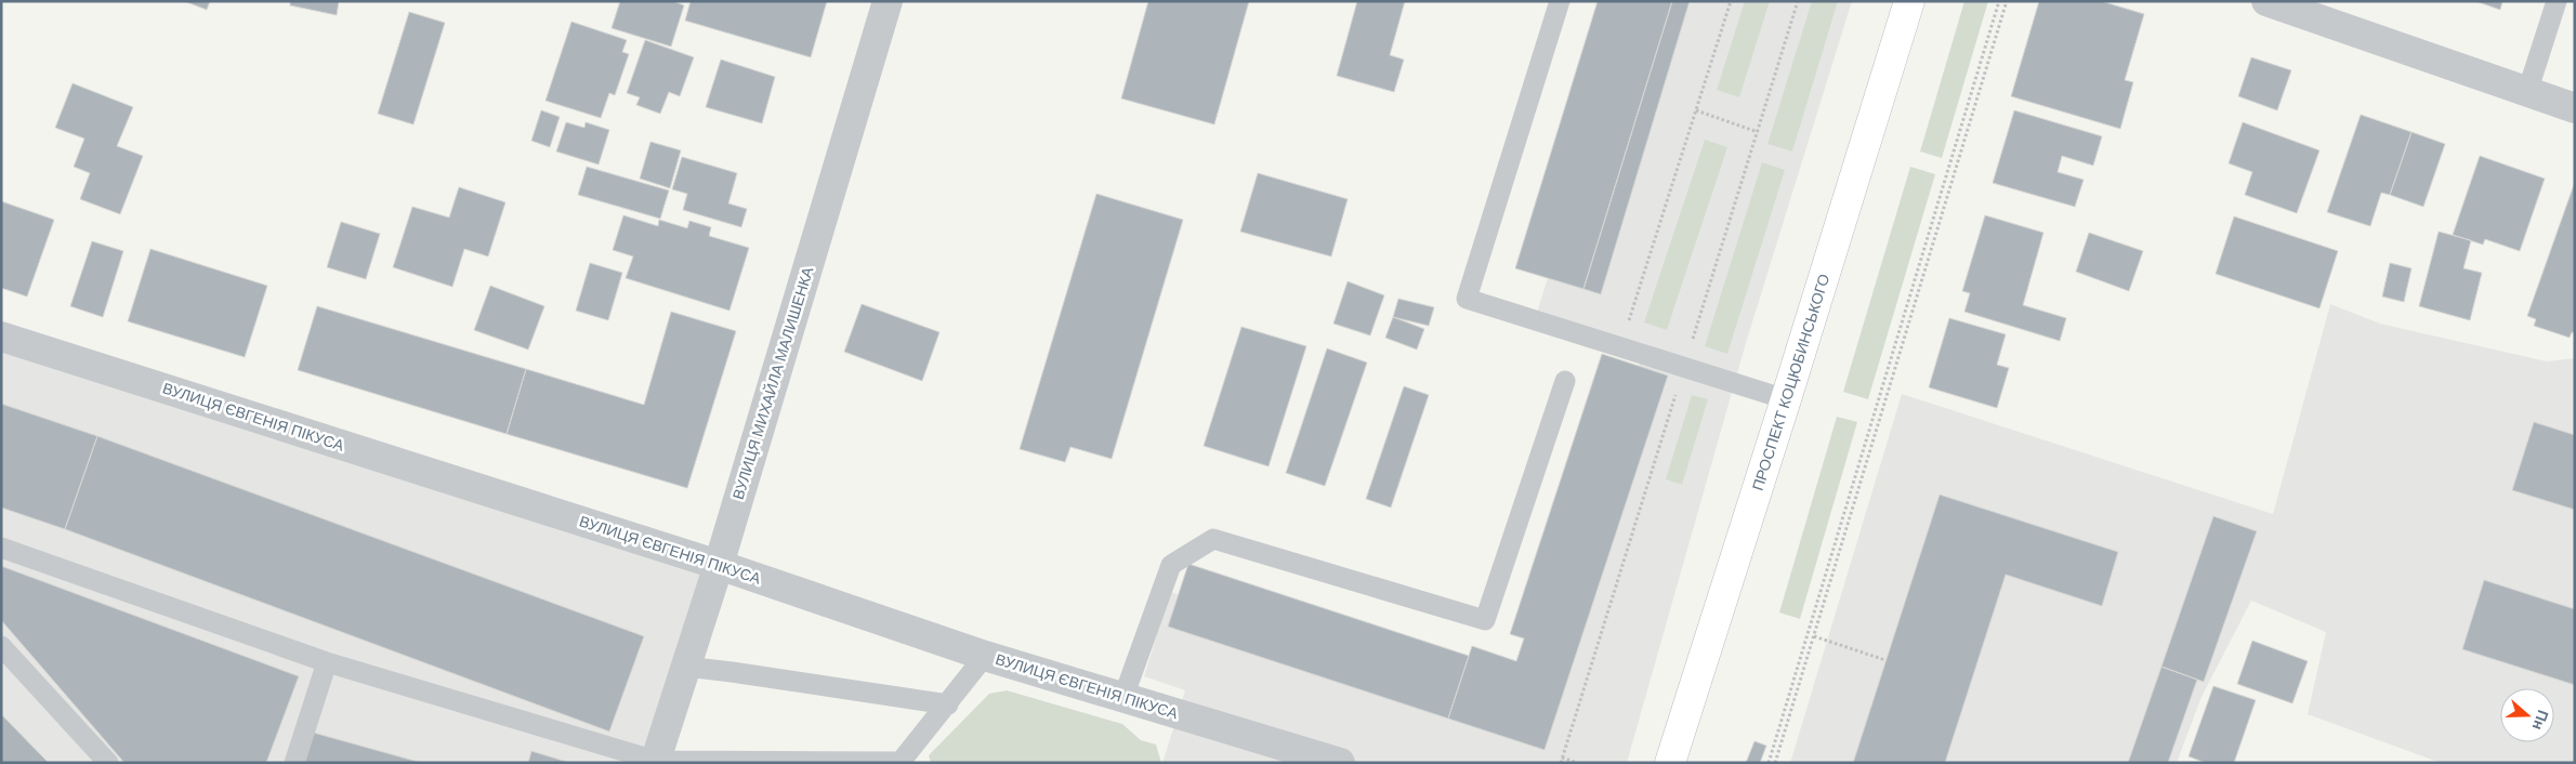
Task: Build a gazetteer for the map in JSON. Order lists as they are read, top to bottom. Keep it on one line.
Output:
{"streets":{"main road":["ПРОСПЕКТ КОЦЮБИНСЬКОГО"],"street":["ВУЛИЦЯ МИХАЙЛА МАЛИШЕНКА","ВУЛИЦЯ ЄВГЕНІЯ ПІКУСА"]},"crossings":[["ВУЛИЦЯ МИХАЙЛА МАЛИШЕНКА","ВУЛИЦЯ ЄВГЕНІЯ ПІКУСА"]],"north":"right"}
